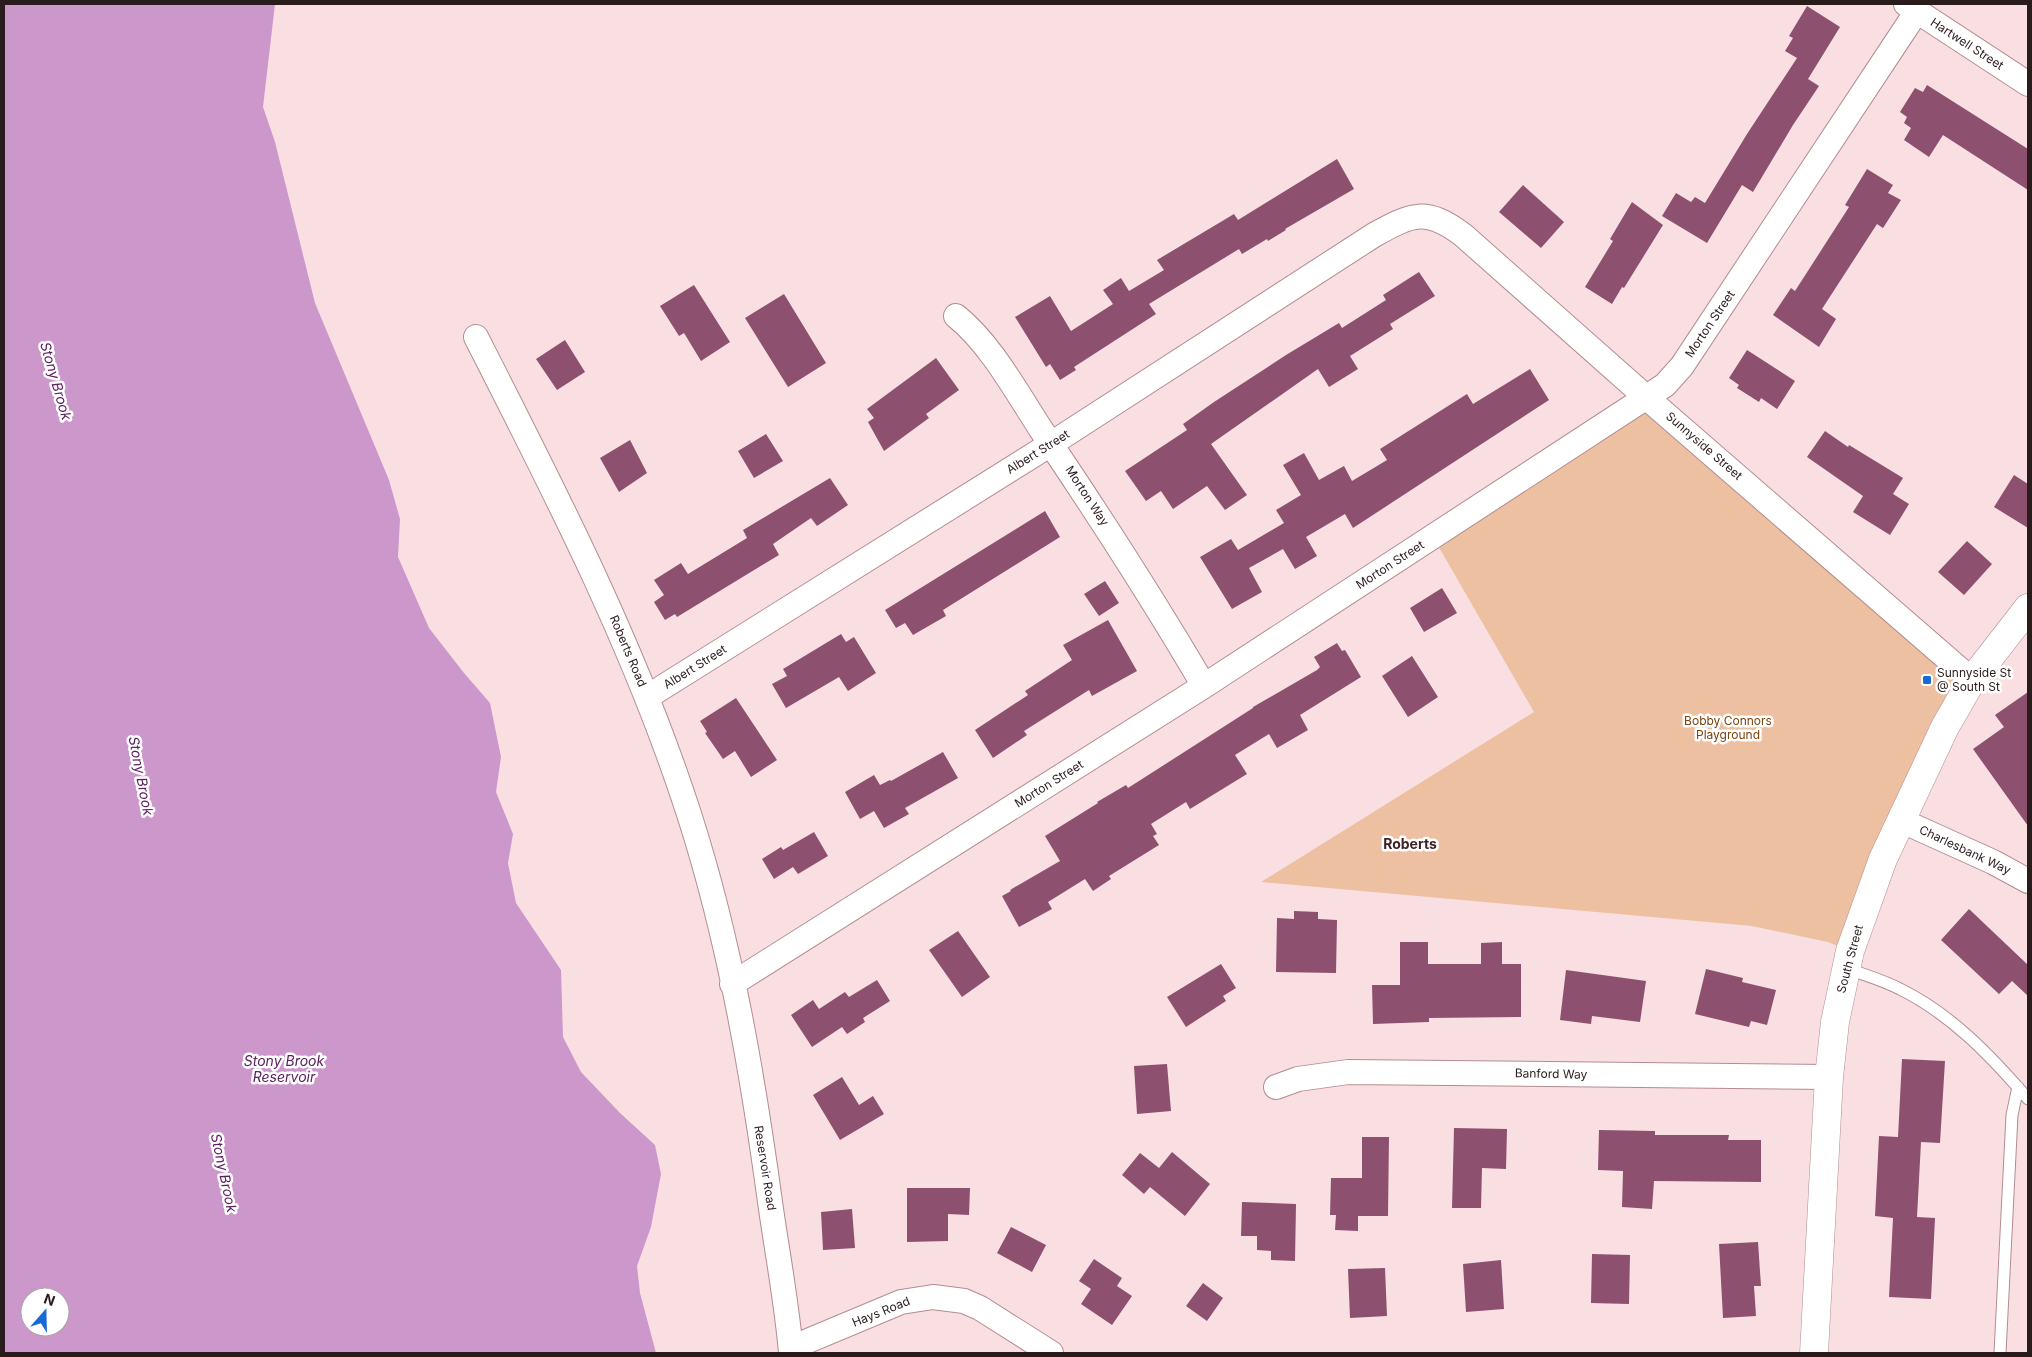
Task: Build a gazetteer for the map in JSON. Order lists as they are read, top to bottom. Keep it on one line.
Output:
{"streets":{"main road":["South Street"],"street":["Hartwell Street","Morton Street","Sunnyside Street","Albert Street","Morton Way","Roberts Road","Charlesbank Way","Banford Way","Reservoir Road","Hays Road"]},"crossings":[["Hartwell Street","Morton Street"],["Morton Street","Sunnyside Street"],["Morton Street","Morton Way"],["Morton Street","Roberts Road"],["Morton Street","Reservoir Road"],["Sunnyside Street","Albert Street"],["Sunnyside Street","South Street"],["Albert Street","Morton Way"],["Albert Street","Roberts Road"],["Roberts Road","Reservoir Road"],["Charlesbank Way","South Street"],["South Street","Banford Way"],["Reservoir Road","Hays Road"]],"districts":["Roberts"],"water":["Stony Brook","Stony Brook Reservoir"],"parks":["Bobby Connors Playground"],"places":{"transit":["Sunnyside St @ South St"]},"north":"top"}
